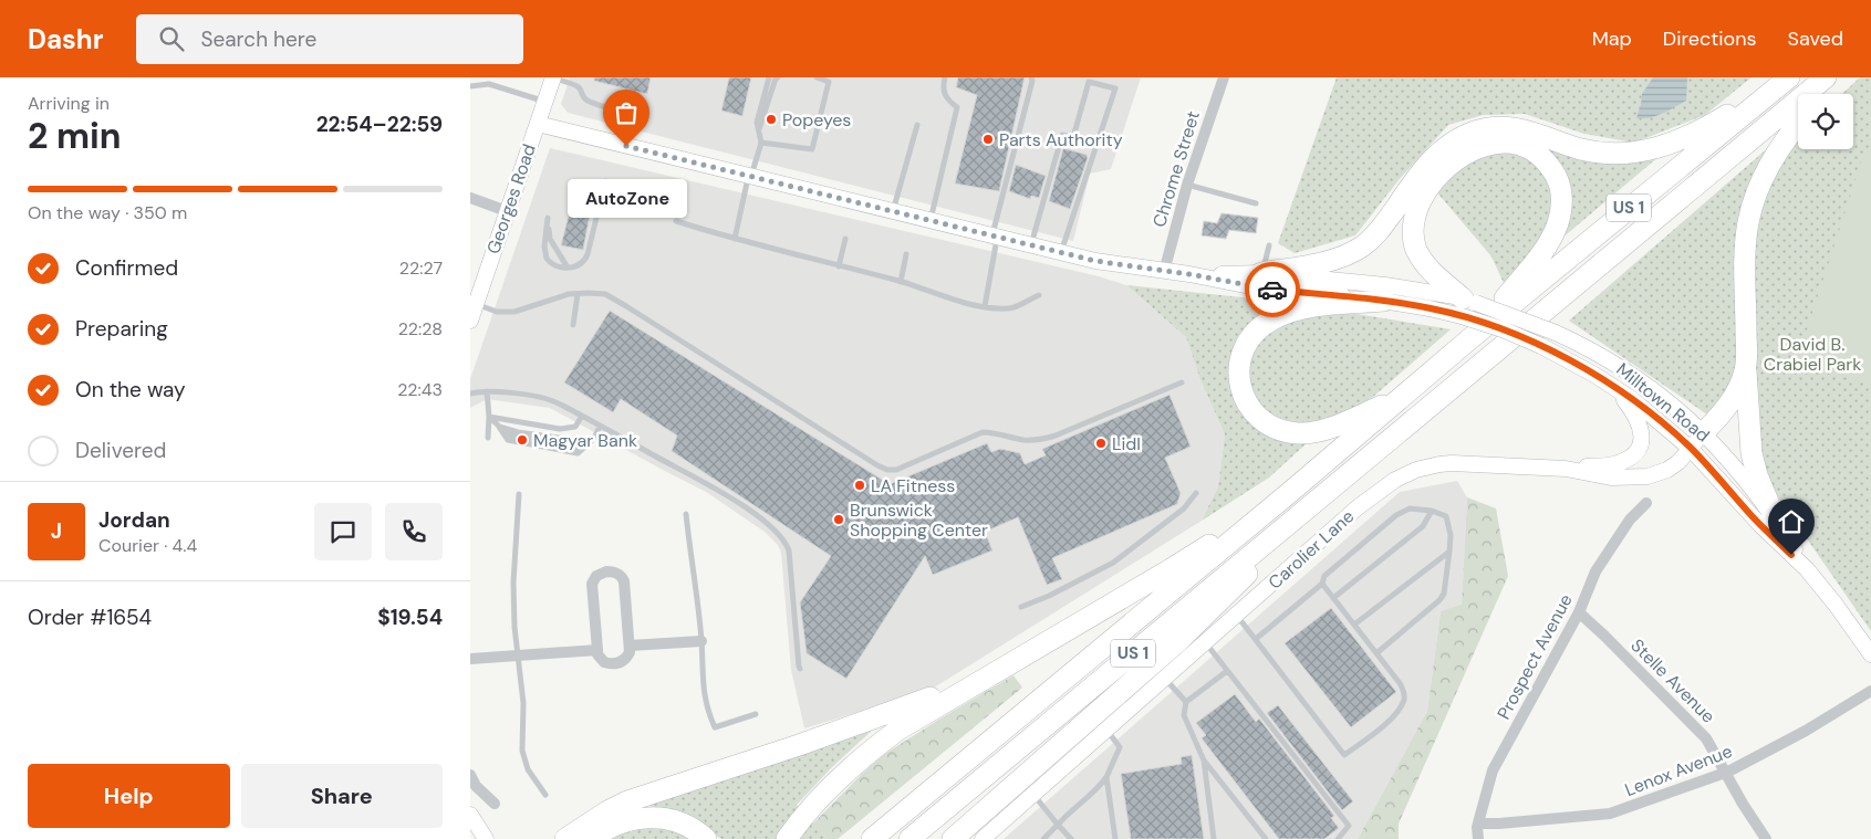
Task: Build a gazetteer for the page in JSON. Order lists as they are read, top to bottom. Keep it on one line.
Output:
{"streets":{"highway":["US 1"],"street":["Chrome Street","Georges Road","Milltown Road","Carolier Lane","Prospect Avenue","Stelle Avenue","Lenox Avenue"]},"crossings":[["Chrome Street","Milltown Road"],["Georges Road","Milltown Road"],["Milltown Road","Carolier Lane"],["Prospect Avenue","Stelle Avenue"],["Prospect Avenue","Lenox Avenue"],["Stelle Avenue","Lenox Avenue"]],"parks":["David B. Crabiel Park"],"places":["Popeyes","Parts Authority","AutoZone","Magyar Bank","Lidl","LA Fitness","Brunswick Shopping Center"],"page":{"header":"Dashr","search":"Search here","nav":["Map","Directions","Saved"],"heading":["2 min","Arriving in","22:54–22:59"],"panel":["Jordan","Courier · 4.4","Order #1654","$19.54"],"bar":"On the way · 350 m","bubble":"AutoZone","list":[["Confirmed","22:27"],["Preparing","22:28"],["On the way","22:43"],"Delivered"],"round":"J","buttons":["Help","Share"]}}
